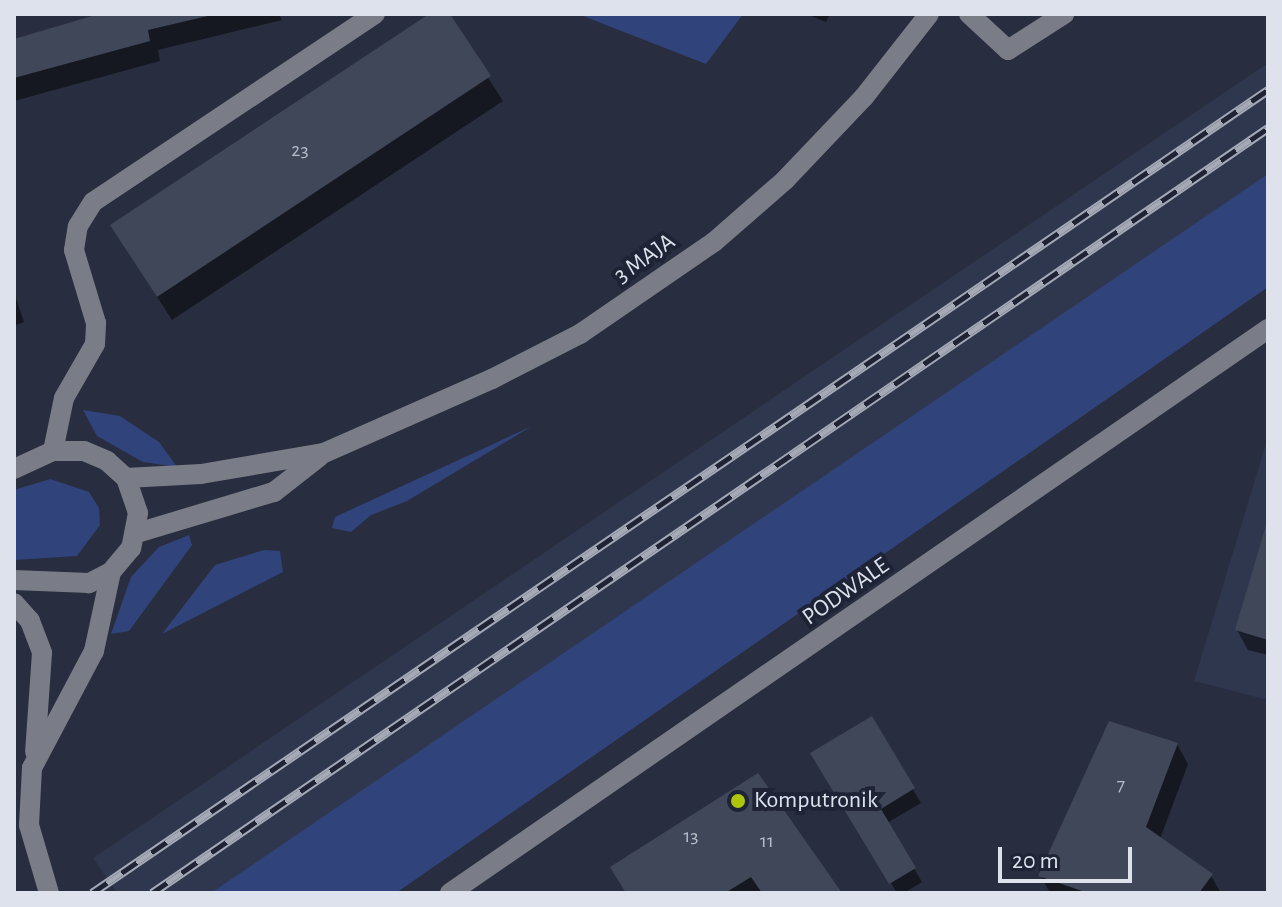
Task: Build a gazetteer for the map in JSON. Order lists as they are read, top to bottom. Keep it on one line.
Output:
{"streets":{"street":["3 MAJA","PODWALE"]},"places":["Komputronik"],"house_numbers":["23","7","13","11"],"scale_bar":"20 m"}
